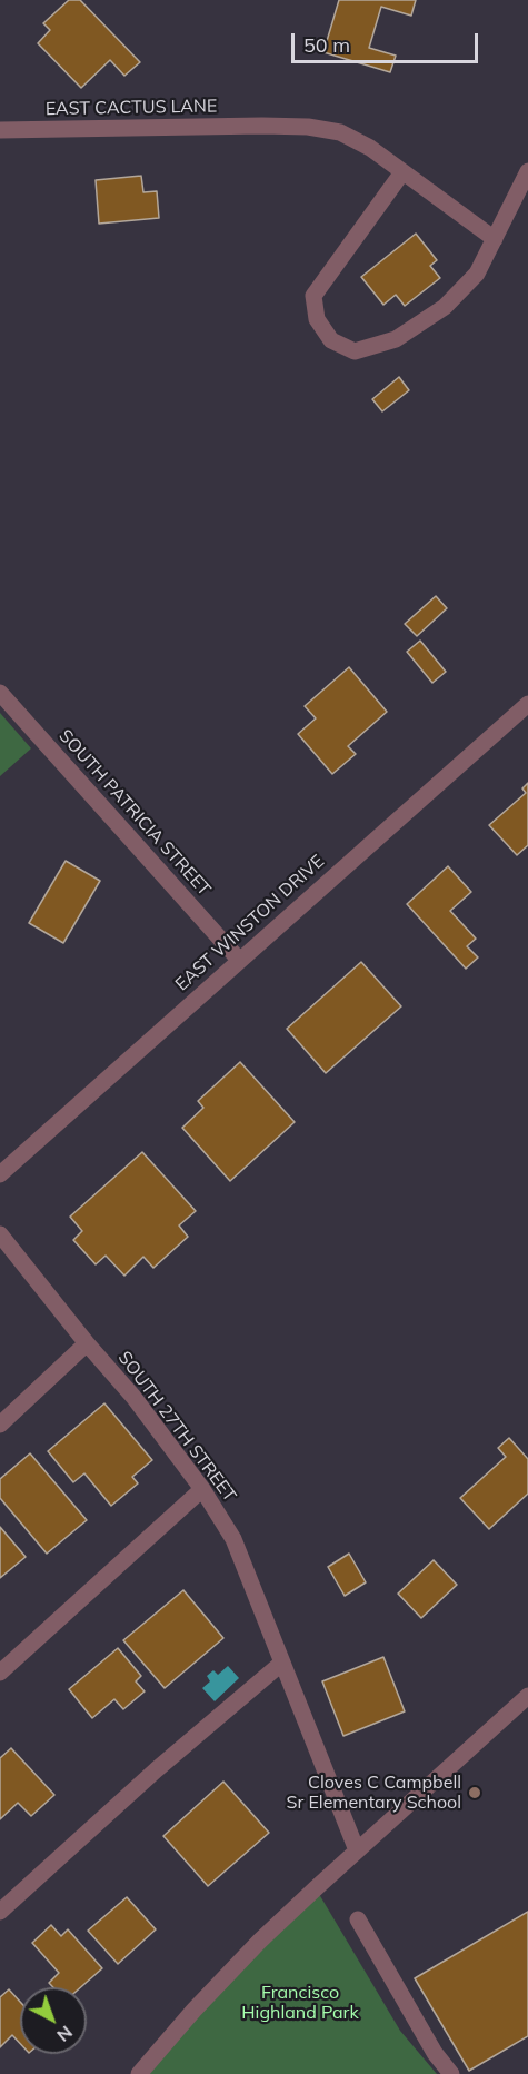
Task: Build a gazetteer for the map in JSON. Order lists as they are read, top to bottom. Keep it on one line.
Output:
{"streets":{"street":["EAST CACTUS LANE","SOUTH PATRICIA STREET","EAST WINSTON DRIVE","SOUTH 27TH STREET"]},"crossings":[["SOUTH PATRICIA STREET","EAST WINSTON DRIVE"]],"parks":["Francisco Highland Park"],"places":["Cloves C Campbell Sr Elementary School"],"scale_bar":"50 m","north":"bottom right"}
